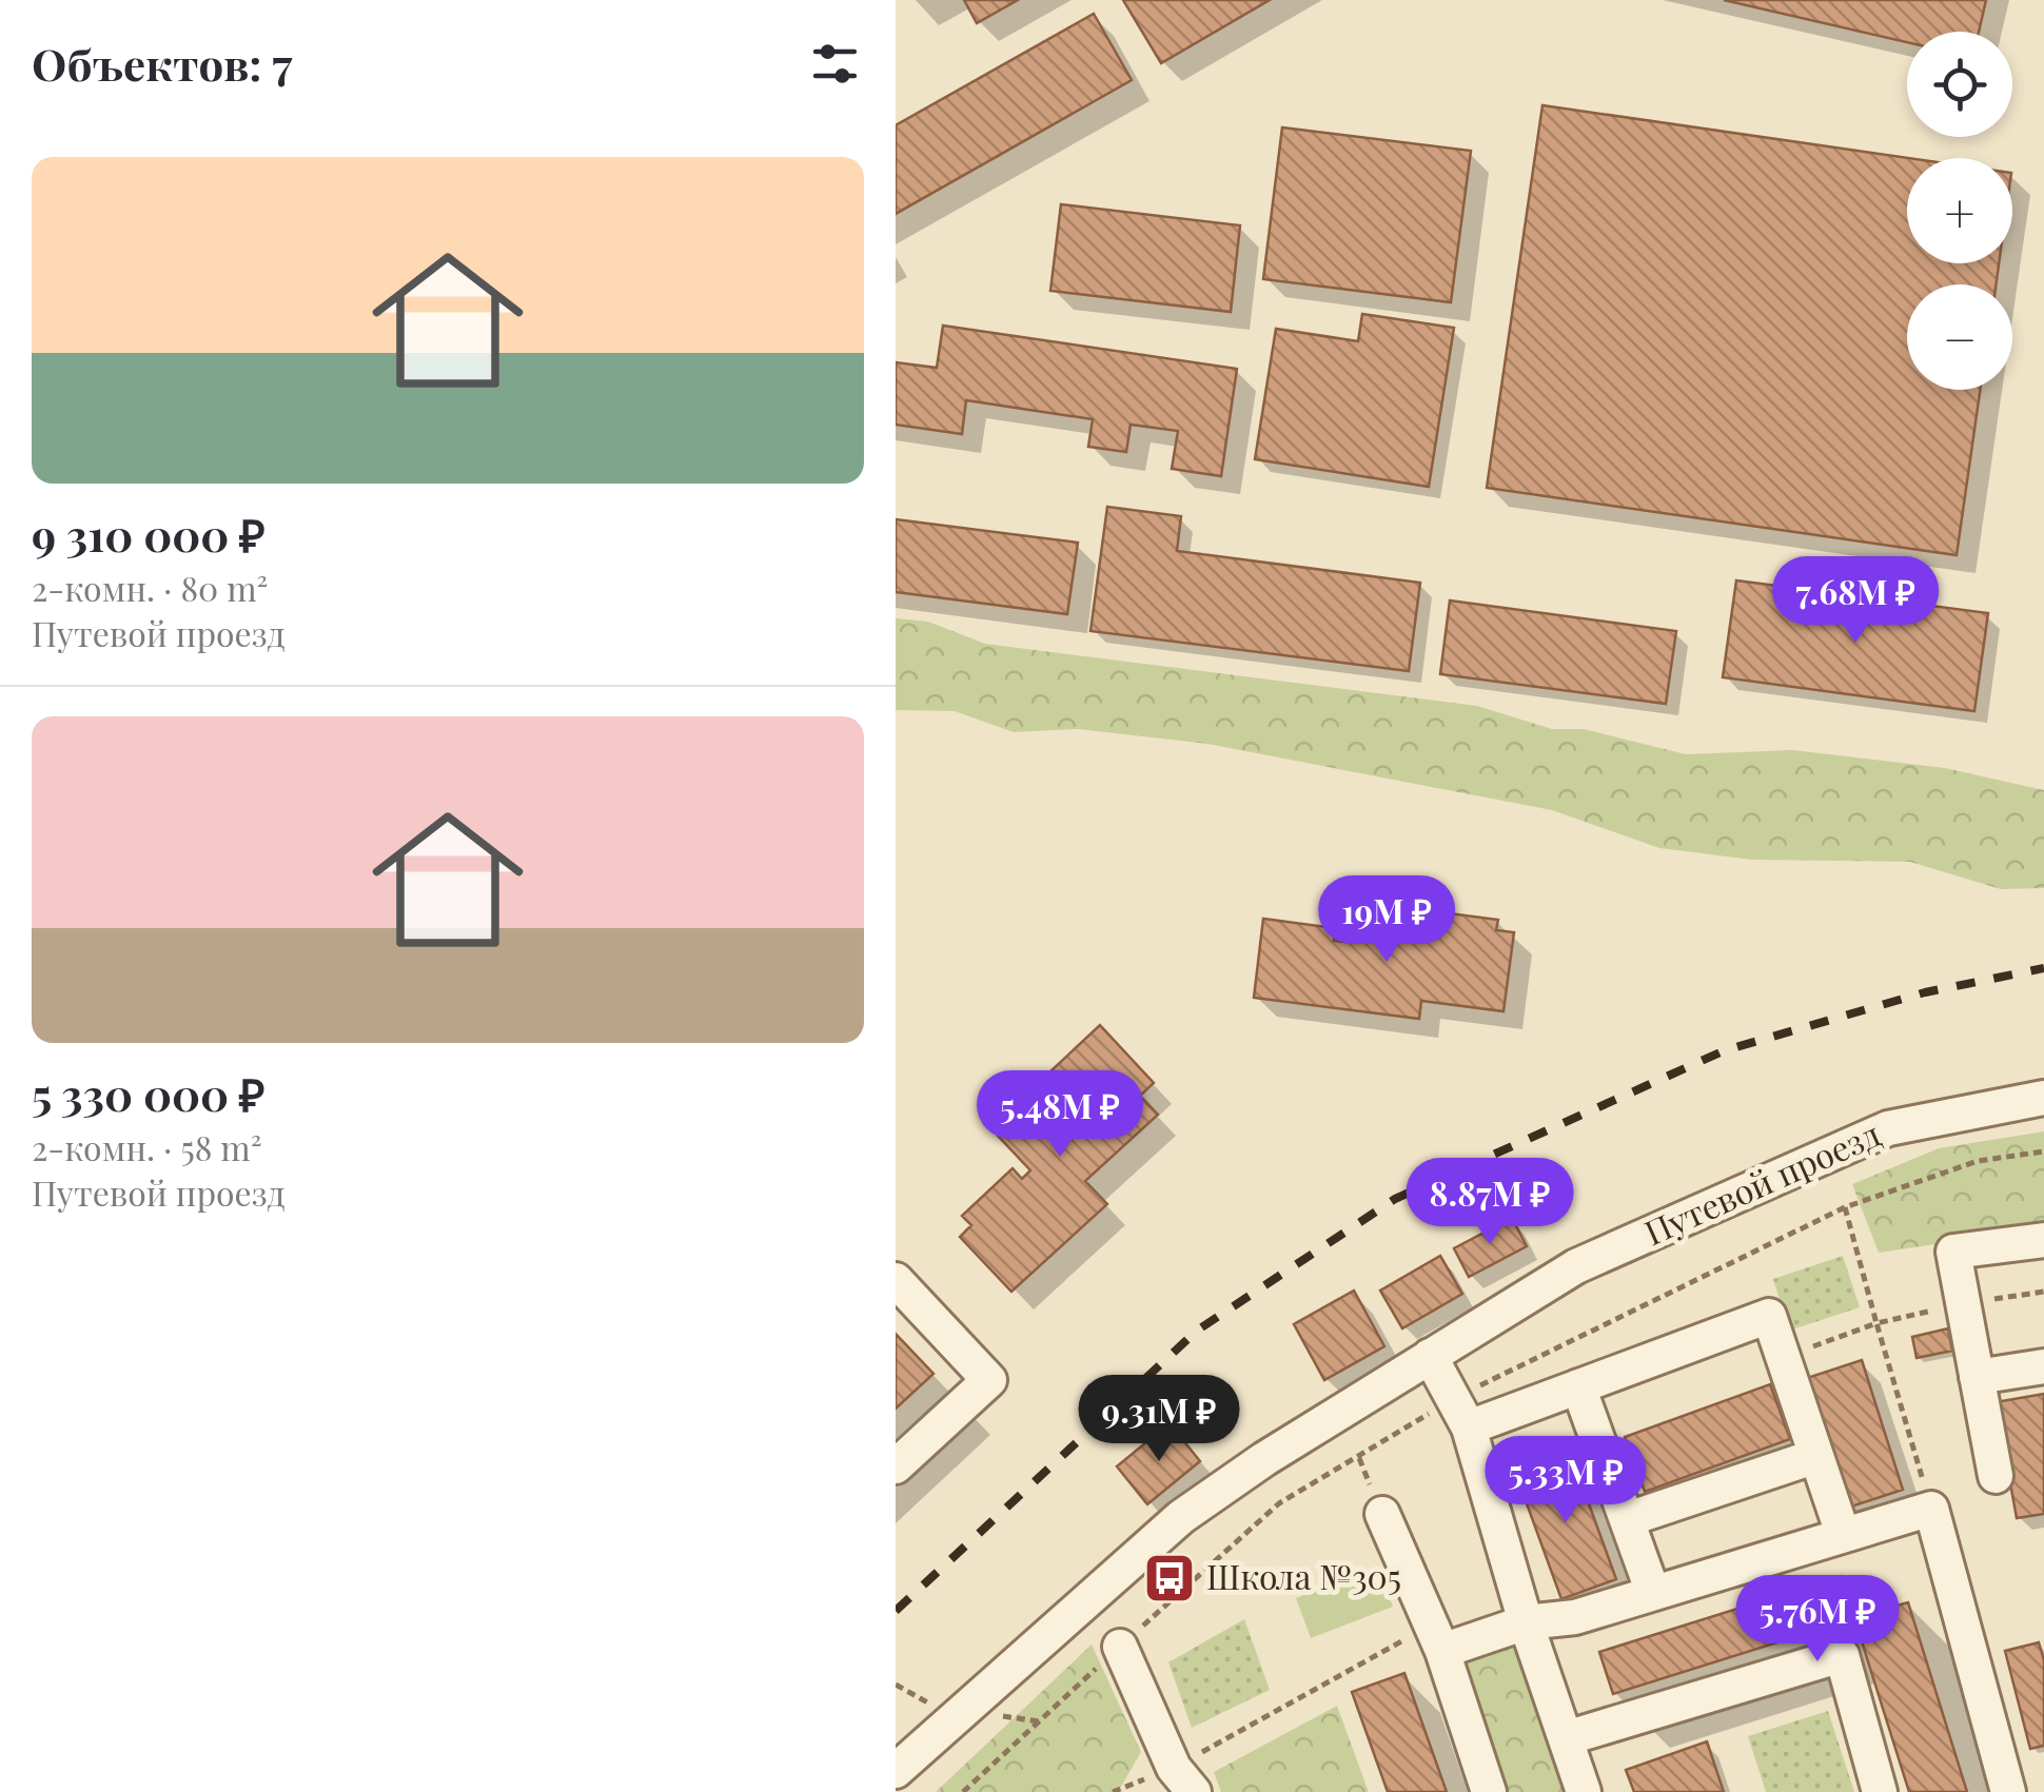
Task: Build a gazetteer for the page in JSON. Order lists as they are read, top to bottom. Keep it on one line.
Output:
{"streets":{"street":["Путевой проезд"]},"places":{"bus stop":["Школа №305"]},"page":{"heading":"Объектов: 7","map_buttons":["+","−"],"list":[{"name":"9 310 000 ₽","note":"2-комн. · 80 m² · Путевой проезд"},{"name":"5 330 000 ₽","note":"2-комн. · 58 m² · Путевой проезд"}],"price":["7.68M ₽","19M ₽","5.48M ₽","8.87M ₽","9.31M ₽","5.33M ₽","5.76M ₽"]}}
